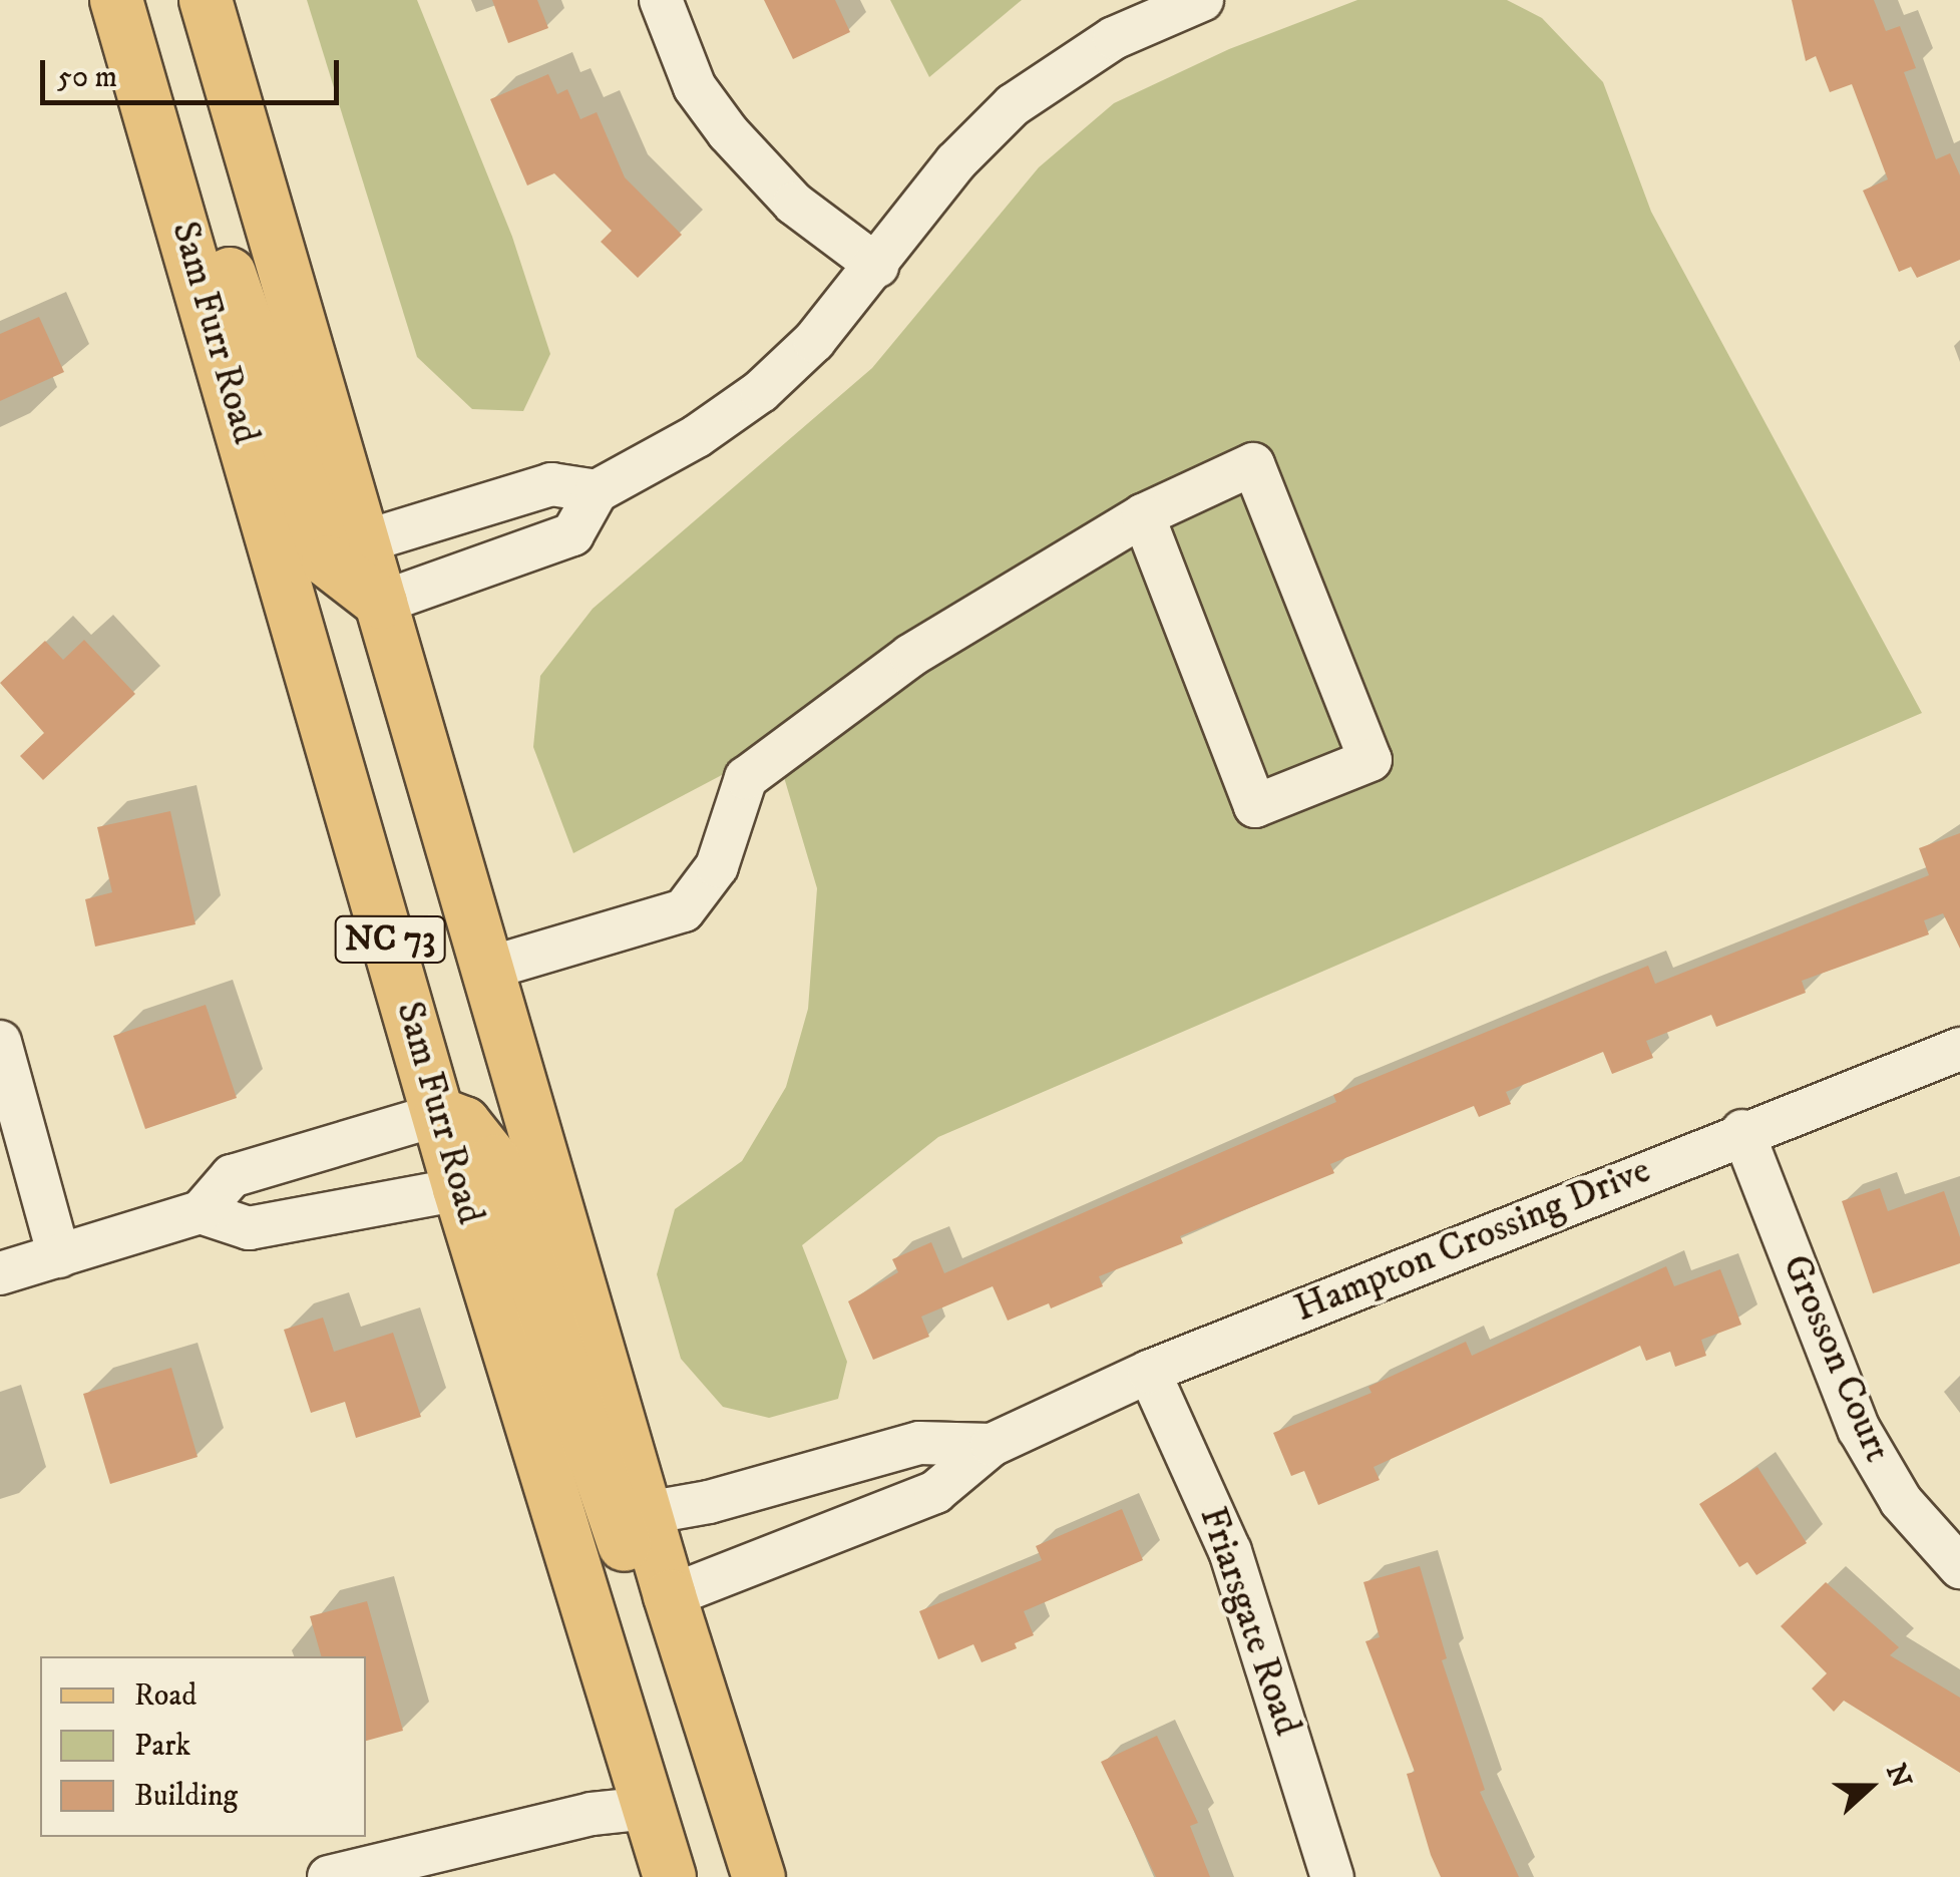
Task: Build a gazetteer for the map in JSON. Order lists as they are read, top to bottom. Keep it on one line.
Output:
{"streets":{"main road":["Sam Furr Road","NC 73"],"street":["Hampton Crossing Drive","Grosson Court","Friarsgate Road"]},"crossings":[["NC 73","Hampton Crossing Drive"],["Hampton Crossing Drive","Grosson Court"],["Hampton Crossing Drive","Friarsgate Road"]],"legend":["Road","Park","Building"],"scale_bar":"50 m","north":"right"}
